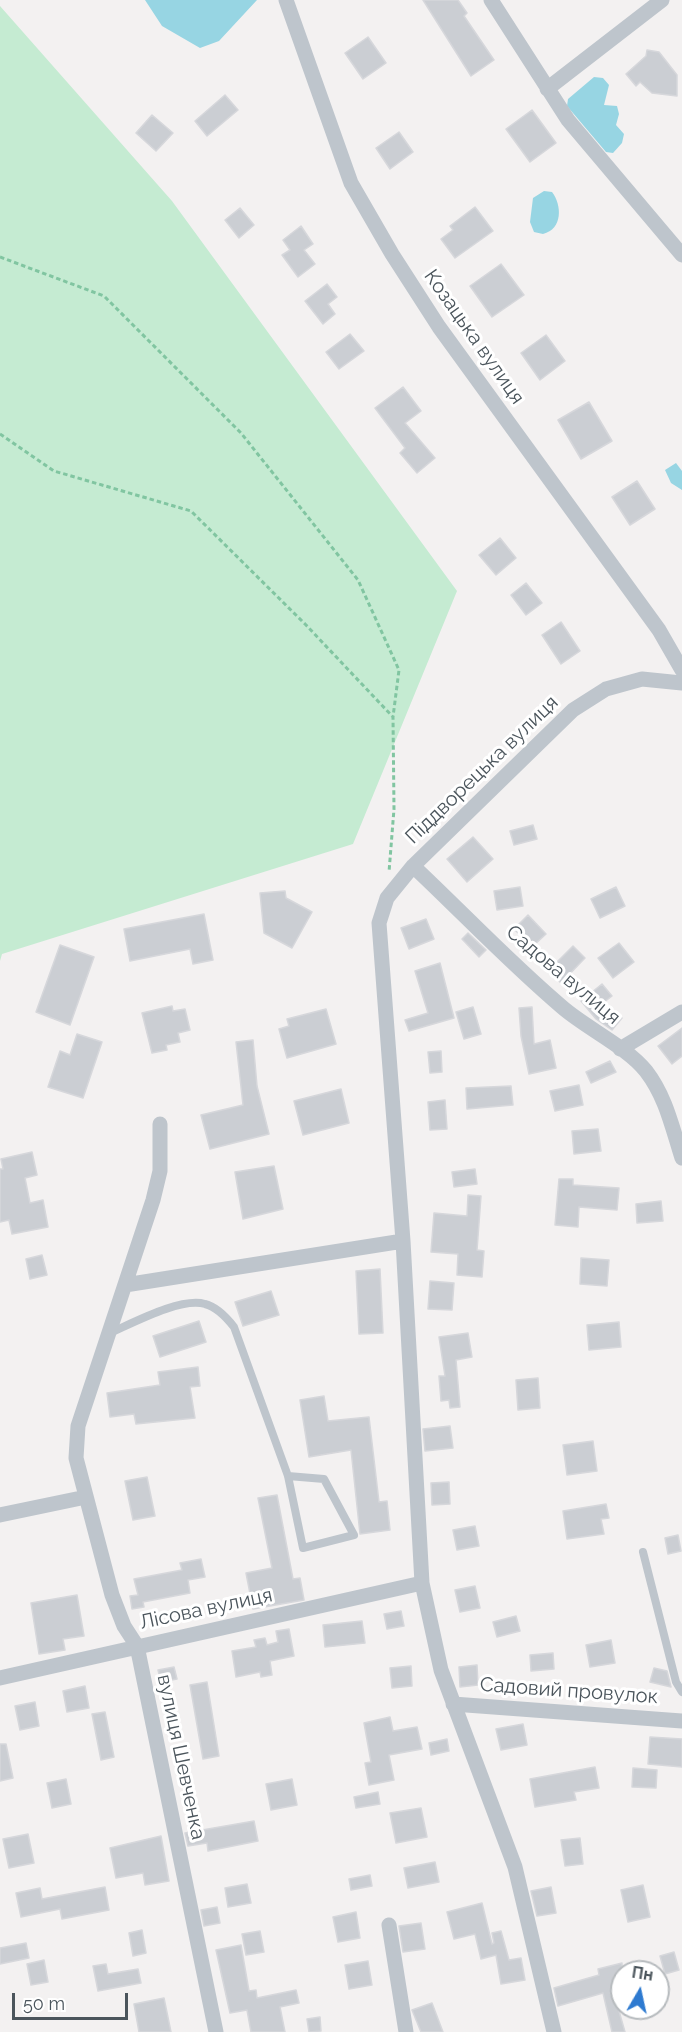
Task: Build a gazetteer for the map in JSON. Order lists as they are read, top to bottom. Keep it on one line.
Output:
{"streets":{"street":["Козацька вулиця","Піддворецька вулиця","Садова вулиця","Лісова вулиця","Садовий провулок","вулиця Шевченка"]},"crossings":[["Піддворецька вулиця","Садова вулиця"],["Лісова вулиця","вулиця Шевченка"]],"scale_bar":"50 m","north":"top"}
